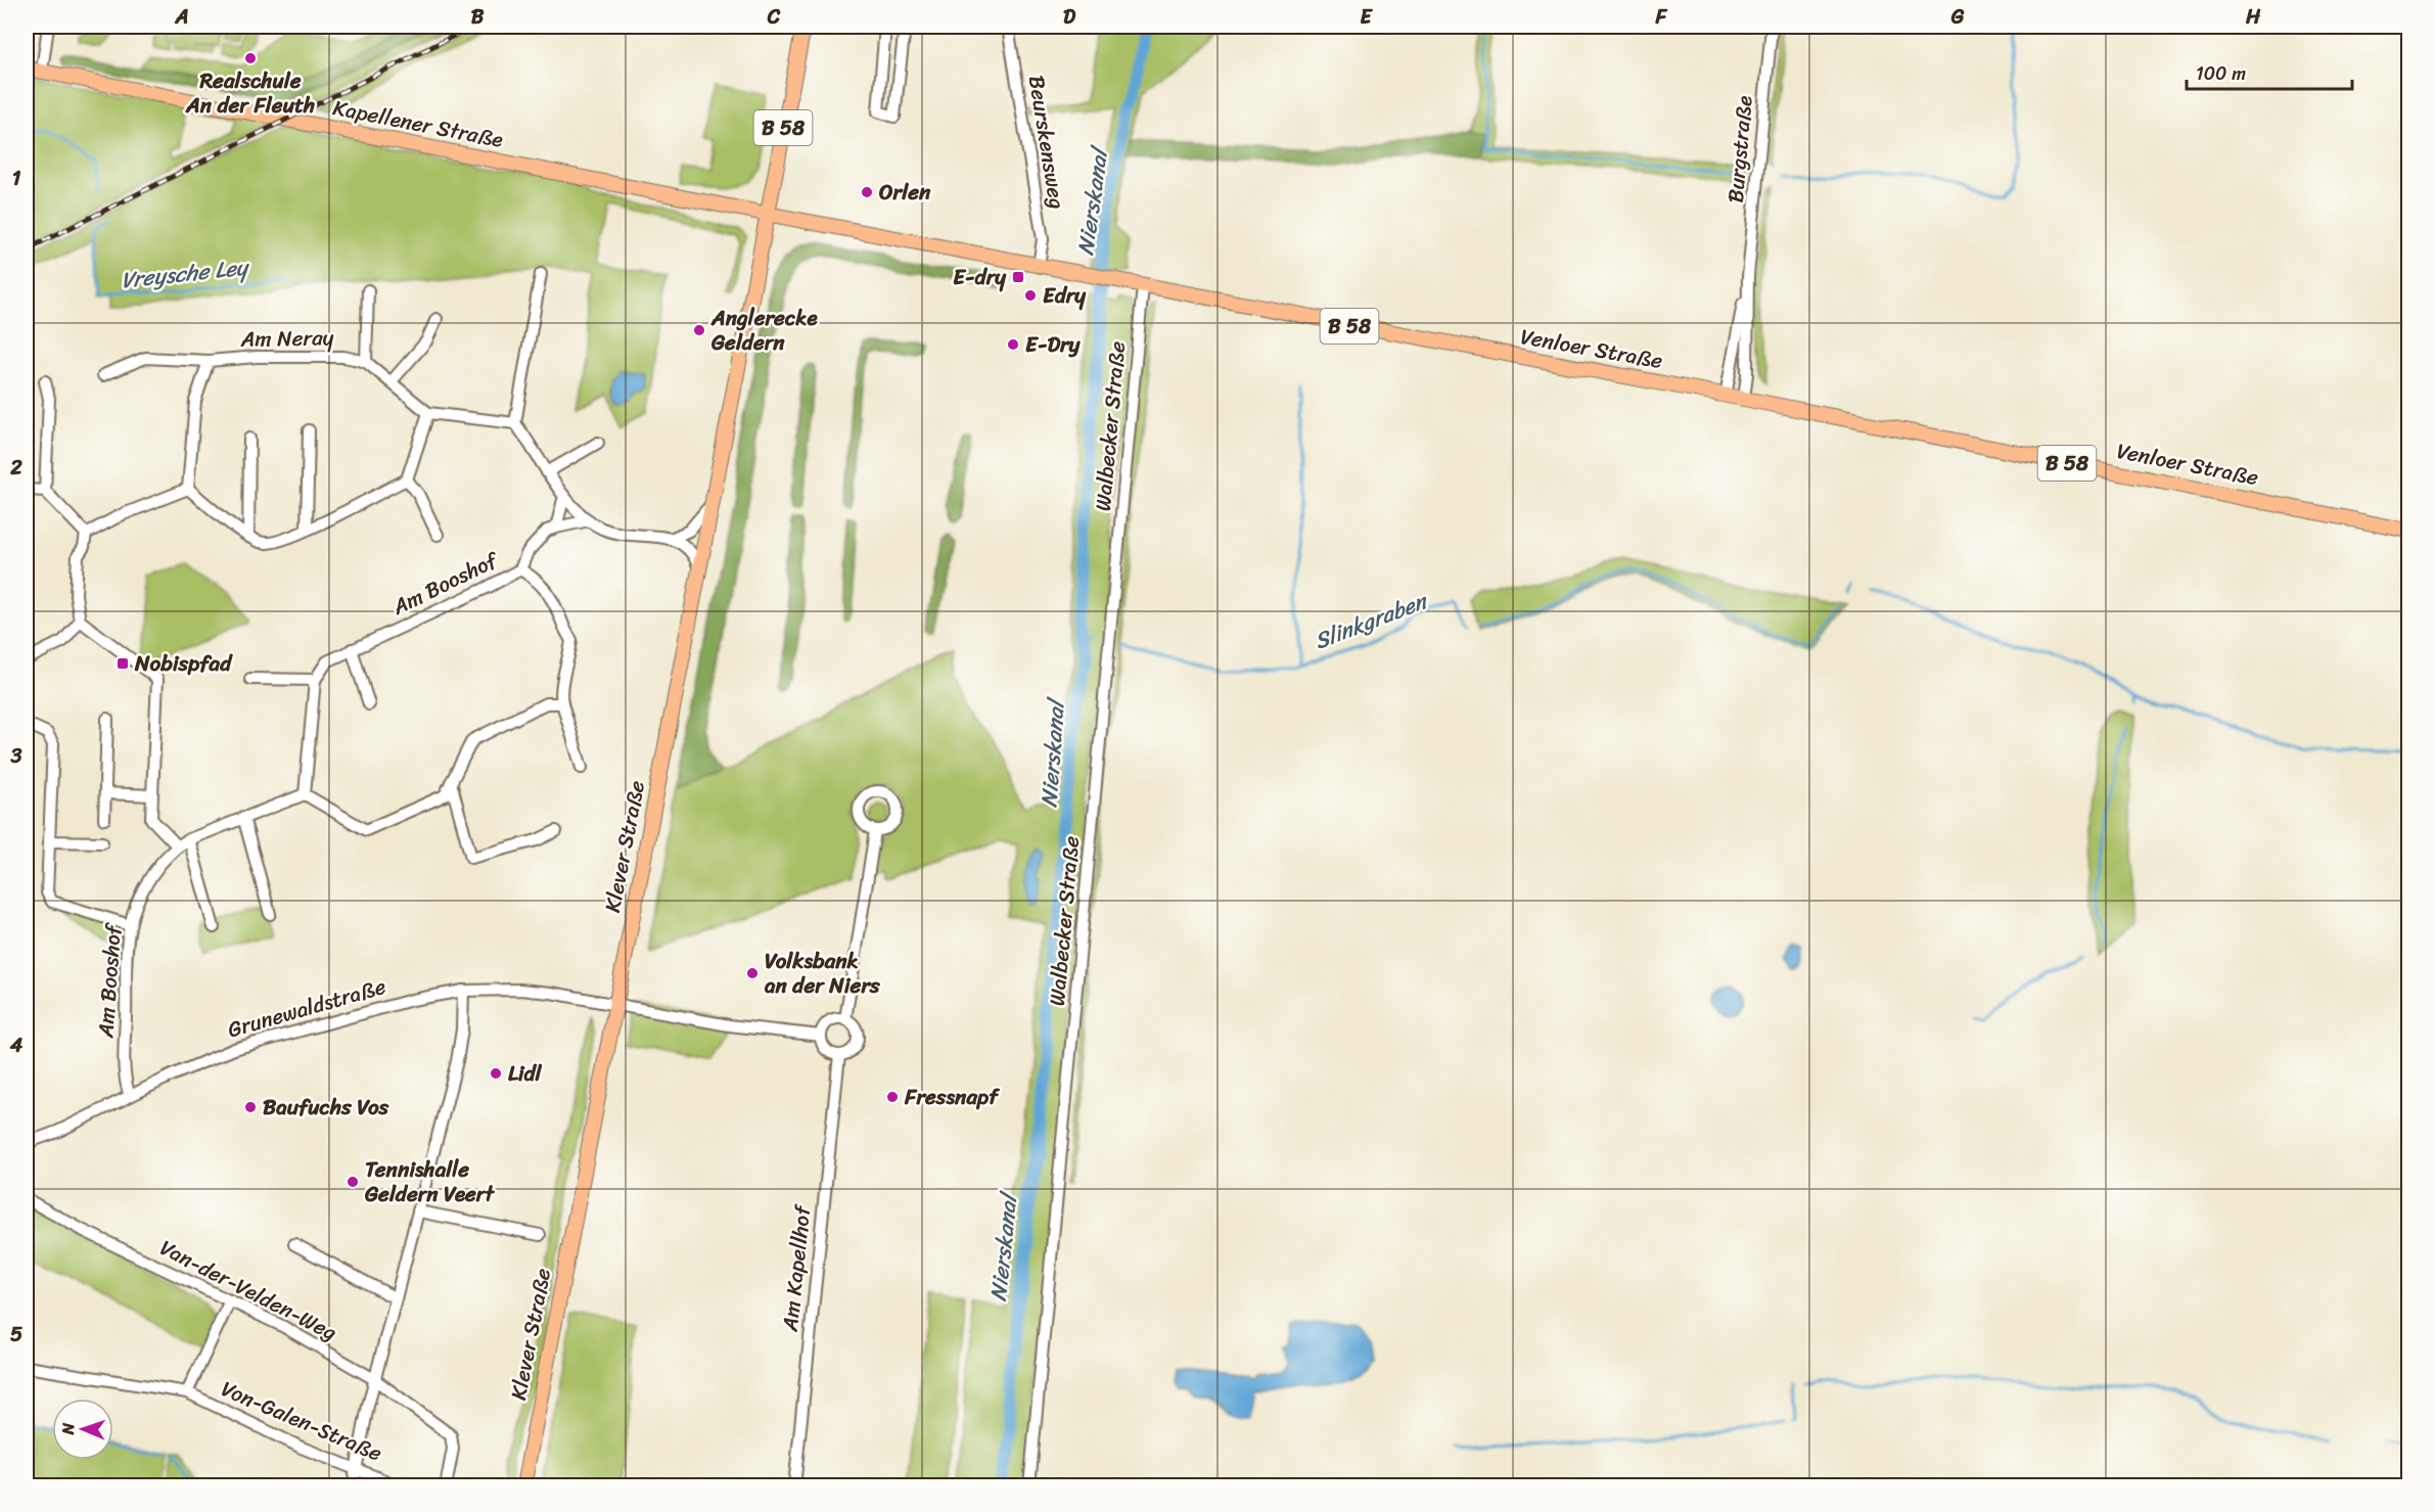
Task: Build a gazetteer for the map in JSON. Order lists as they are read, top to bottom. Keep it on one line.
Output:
{"streets":{"main road":["Kapellener Straße","B 58","Venloer Straße","Klever Straße"],"street":["Beurskensweg","Burgstraße","Am Neray","Walbecker Straße","Am Booshof","Grunewaldstraße","Am Kapellhof","Van-der-Velden-Weg","Von-Galen-Straße"]},"crossings":[["Kapellener Straße","B 58"],["Kapellener Straße","Venloer Straße"],["Kapellener Straße","Klever Straße"],["B 58","Venloer Straße"],["B 58","Klever Straße"],["Beurskensweg","Venloer Straße"],["Burgstraße","Venloer Straße"],["Venloer Straße","Walbecker Straße"],["Venloer Straße","Klever Straße"],["Am Booshof","Grunewaldstraße"],["Klever Straße","Grunewaldstraße"],["Van-der-Velden-Weg","Von-Galen-Straße"]],"water":["Nierskanal","Vreysche Ley","Slinkgraben"],"places":{"other":["Realschule An der Fleuth","Orlen","Edry","Anglerecke Geldern","E-Dry","Volksbank an der Niers","Lidl","Fressnapf","Baufuchs Vos","Tennishalle Geldern Veert"],"transit":["E-dry","Nobispfad"]},"scale_bar":"100 m","north":"left","grid":{"columns":["A","B","C","D","E","F","G","H"],"rows":["1","2","3","4","5"]}}
